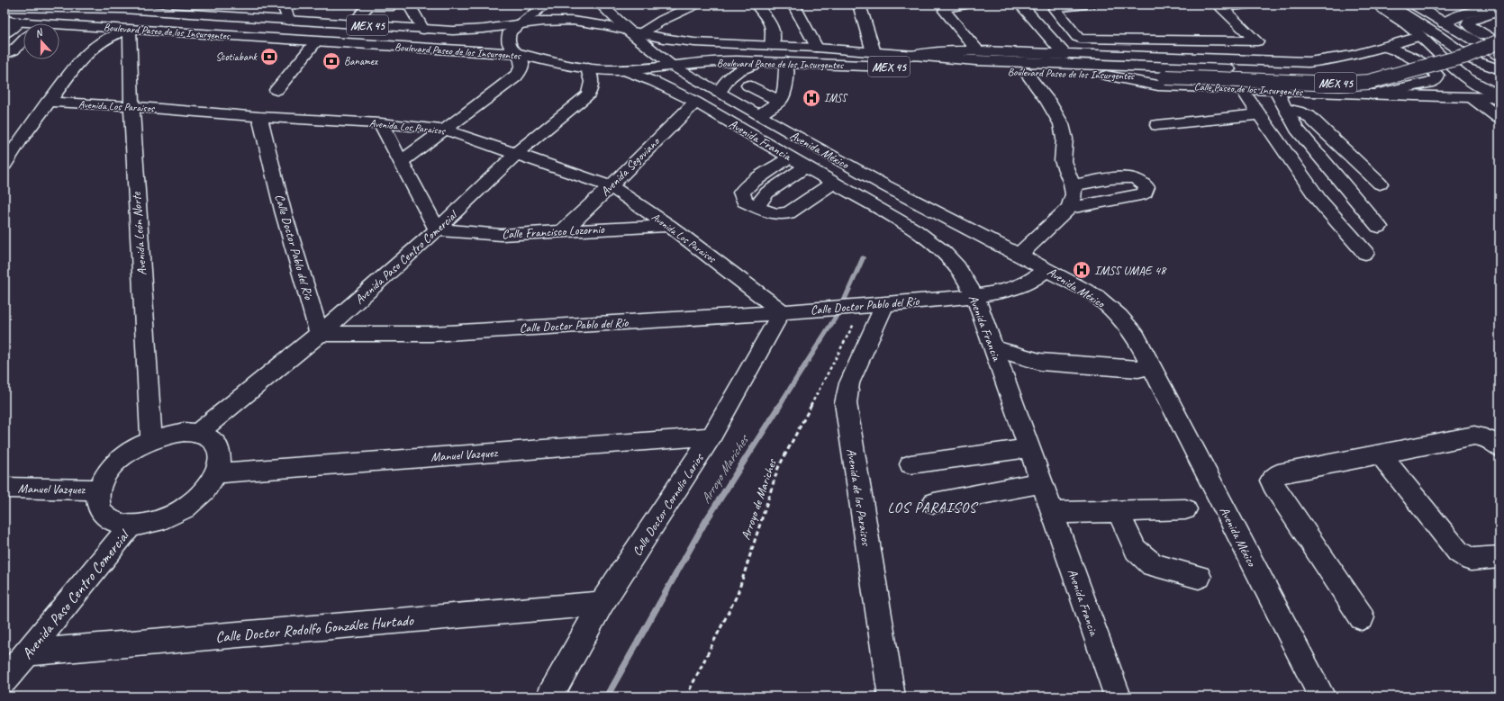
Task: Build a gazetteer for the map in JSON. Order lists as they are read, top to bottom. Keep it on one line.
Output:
{"streets":{"street":["MEX 45","Boulevard Paseo de los Insurgentes","Calle Paseo de los Insurgentes","Avenida Los Paraisos","Avenida Francia","Avenida México","Avenida Segoviano","Calle Francisco Lozornio","Avenida León Norte","Calle Doctor Pablo del Río","Avenida Paso Centro Comercial","Manuel Vazquez","Avenida de los Paraisos","Calle Doctor Cornelio Larios","Calle Doctor Rodolfo González Hurtado"],"path":["Arroyo de Mariches"]},"crossings":[["Boulevard Paseo de los Insurgentes","Calle Paseo de los Insurgentes"],["Boulevard Paseo de los Insurgentes","Avenida Francia"],["Boulevard Paseo de los Insurgentes","Avenida México"],["Boulevard Paseo de los Insurgentes","Avenida León Norte"],["Boulevard Paseo de los Insurgentes","Avenida Paso Centro Comercial"],["Avenida Los Paraisos","Avenida Segoviano"],["Avenida Los Paraisos","Calle Francisco Lozornio"],["Avenida Los Paraisos","Avenida León Norte"],["Avenida Los Paraisos","Calle Doctor Pablo del Río"],["Avenida Los Paraisos","Avenida Paso Centro Comercial"],["Avenida Los Paraisos","Calle Doctor Cornelio Larios"],["Avenida Francia","Avenida Segoviano"],["Avenida Francia","Calle Doctor Pablo del Río"],["Avenida México","Calle Doctor Pablo del Río"],["Avenida Segoviano","Calle Francisco Lozornio"],["Calle Francisco Lozornio","Avenida Paso Centro Comercial"],["Avenida León Norte","Avenida Paso Centro Comercial"],["Avenida León Norte","Manuel Vazquez"],["Calle Doctor Pablo del Río","Avenida Paso Centro Comercial"],["Calle Doctor Pablo del Río","Avenida de los Paraisos"],["Calle Doctor Pablo del Río","Arroyo de Mariches"],["Calle Doctor Pablo del Río","Calle Doctor Cornelio Larios"],["Avenida Paso Centro Comercial","Manuel Vazquez"],["Avenida Paso Centro Comercial","Calle Doctor Rodolfo González Hurtado"],["Manuel Vazquez","Calle Doctor Cornelio Larios"],["Avenida de los Paraisos","Arroyo de Mariches"],["Calle Doctor Cornelio Larios","Calle Doctor Rodolfo González Hurtado"]],"districts":["LOS PARAISOS"],"water":["Arroyo Mariches"],"places":{"bank":["Scotiabank","Banamex"],"hospital":["IMSS","IMSS UMAE 48"]},"north":"top"}
